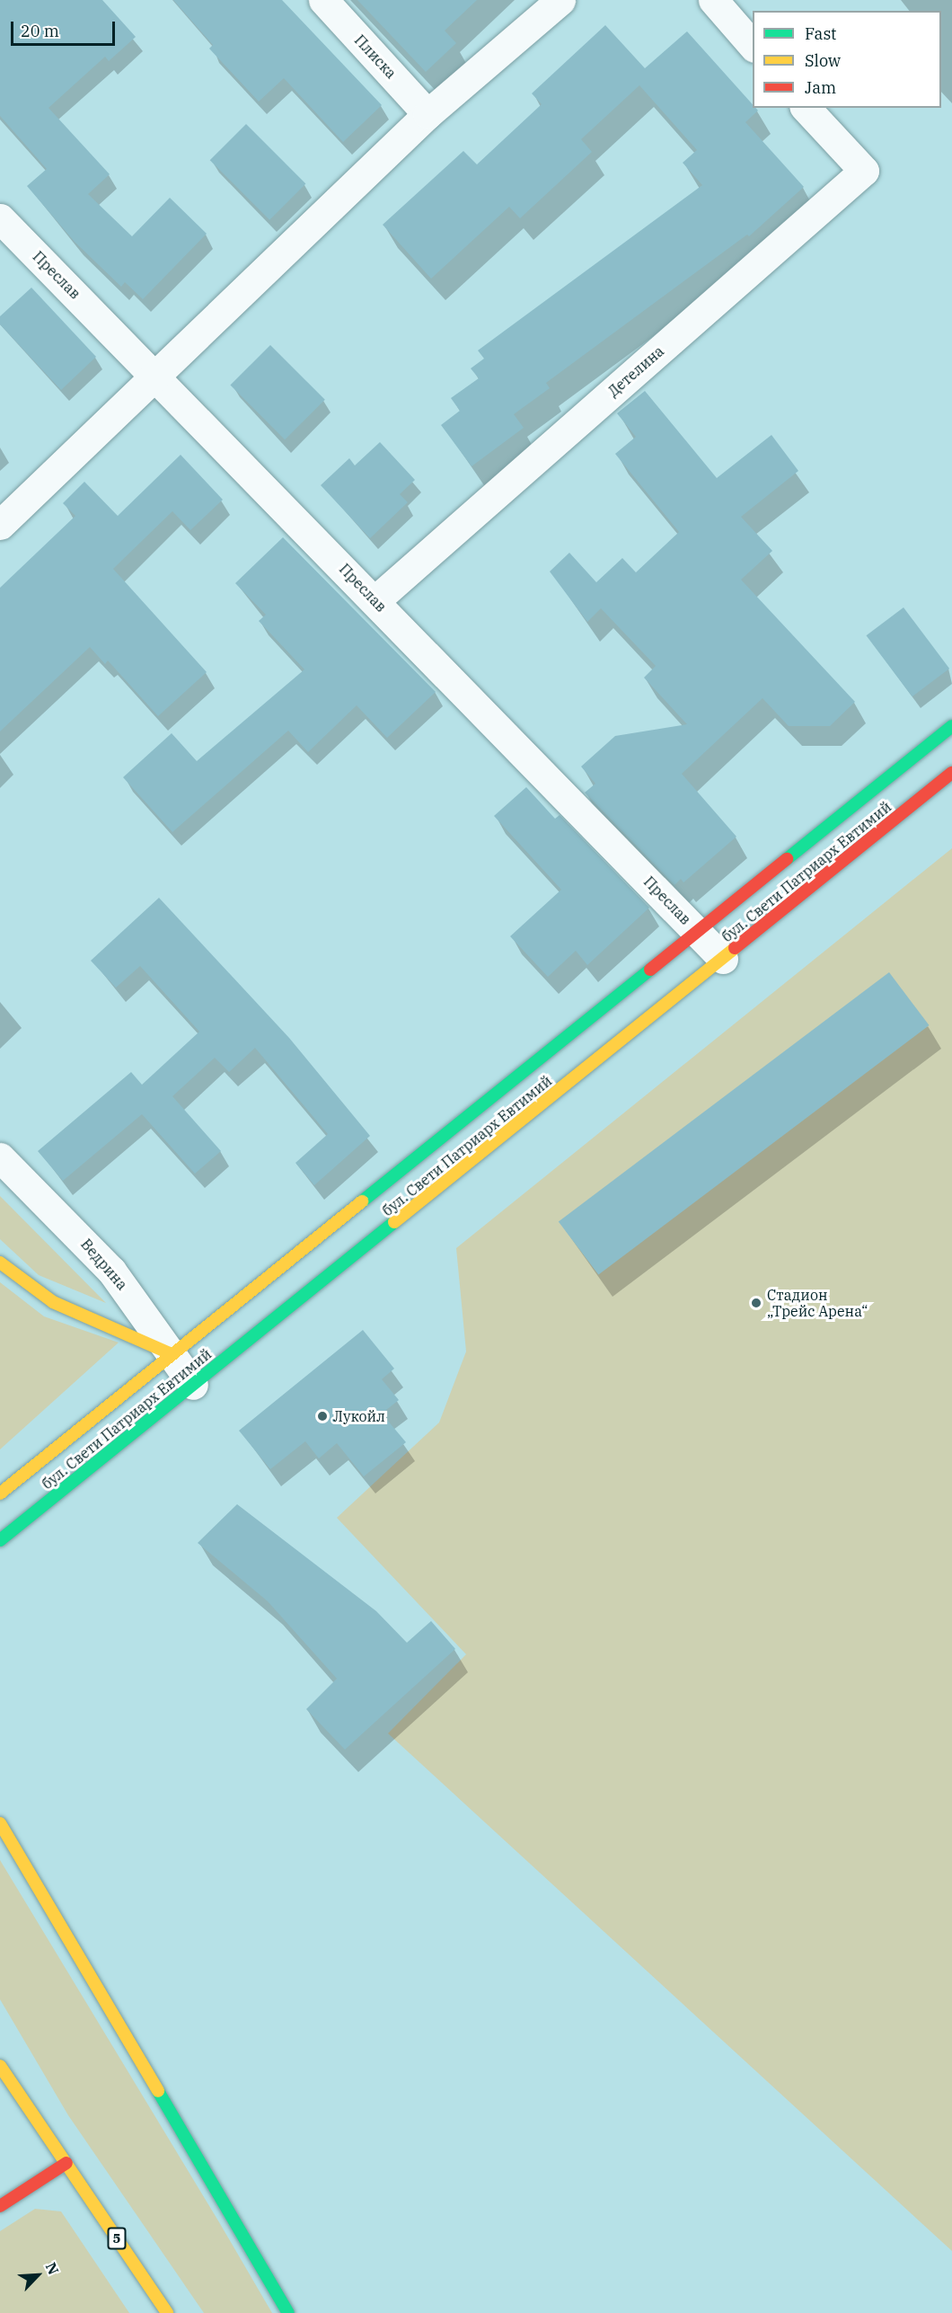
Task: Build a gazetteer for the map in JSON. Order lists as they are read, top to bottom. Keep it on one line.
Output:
{"streets":{"main road":["бул. Свети Патриарх Евтимий","5"],"street":["Плиска","Преслав","Детелина","Ведрина"]},"crossings":[["Преслав","Детелина"],["Преслав","бул. Свети Патриарх Евтимий"],["бул. Свети Патриарх Евтимий","Ведрина"]],"places":["Стадион „Трейс Арена“","Лукойл"],"legend":["Fast","Slow","Jam"],"scale_bar":"20 m","north":"top right"}
